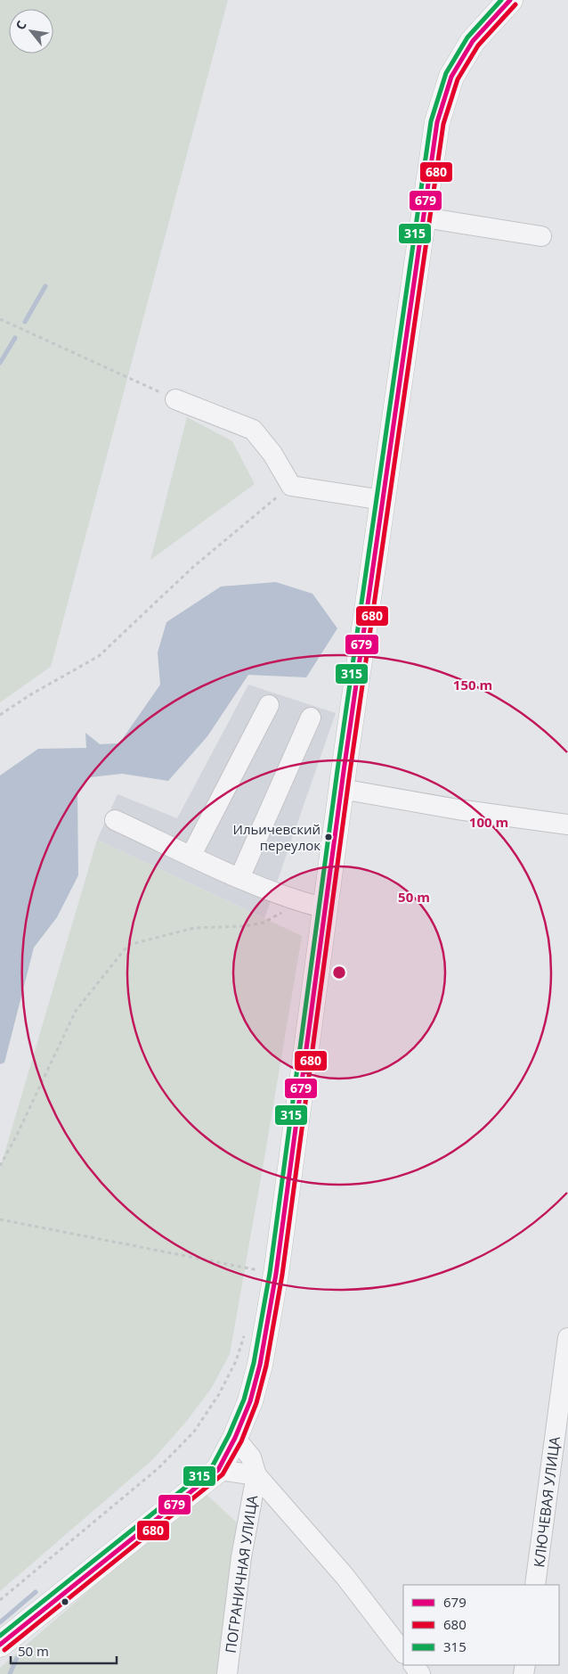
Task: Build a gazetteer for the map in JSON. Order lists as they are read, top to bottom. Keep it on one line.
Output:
{"streets":{"street":["КЛЮЧЕВАЯ УЛИЦА","ПОГРАНИЧНАЯ УЛИЦА"]},"places":["Ильичевский переулок"],"lines":["transit line 679","transit line 315","transit line 680"],"legend":["679","680","315"],"scale_bar":"50 m","north":"top left","rings":["150 m","100 m","50 m"]}
